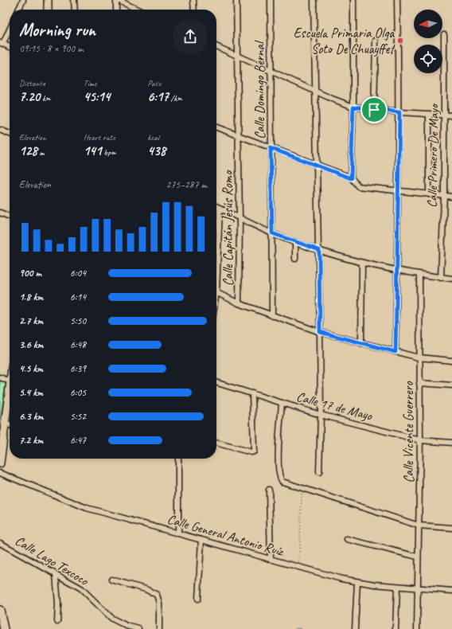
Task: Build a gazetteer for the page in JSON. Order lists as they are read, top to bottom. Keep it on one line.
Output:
{"streets":{"street":["Calle Domingo Bernal","Calle Primero De Mayo","Calle Capitán Jesús Romo","Calle 17 de Mayo","Calle Vicente Guerrero","Calle General Antonio Ruíz","Calle Lago Texcoco"]},"crossings":[["Calle 17 de Mayo","Calle Vicente Guerrero"],["Calle Vicente Guerrero","Calle General Antonio Ruíz"]],"places":["Escuela Primaria Olga Soto De Chuayffet"],"north":"left","page":{"heading":["Morning run","09:15 · 8 × 900 m"],"stats":[["Distance","7.20 km"],["Time","45:14"],["Pace","6:17 /km"],["Elevation","128 m"],["Heart rate","141 bpm"],["kcal","438"]],"chart":["Elevation","275–287 m"],"list":[{"name":"900 m","note":"6:04"},{"name":"1.8 km","note":"6:14"},{"name":"2.7 km","note":"5:50"},{"name":"3.6 km","note":"6:48"},{"name":"4.5 km","note":"6:39"},{"name":"5.4 km","note":"6:05"},{"name":"6.3 km","note":"5:52"},{"name":"7.2 km","note":"6:47"}]}}
